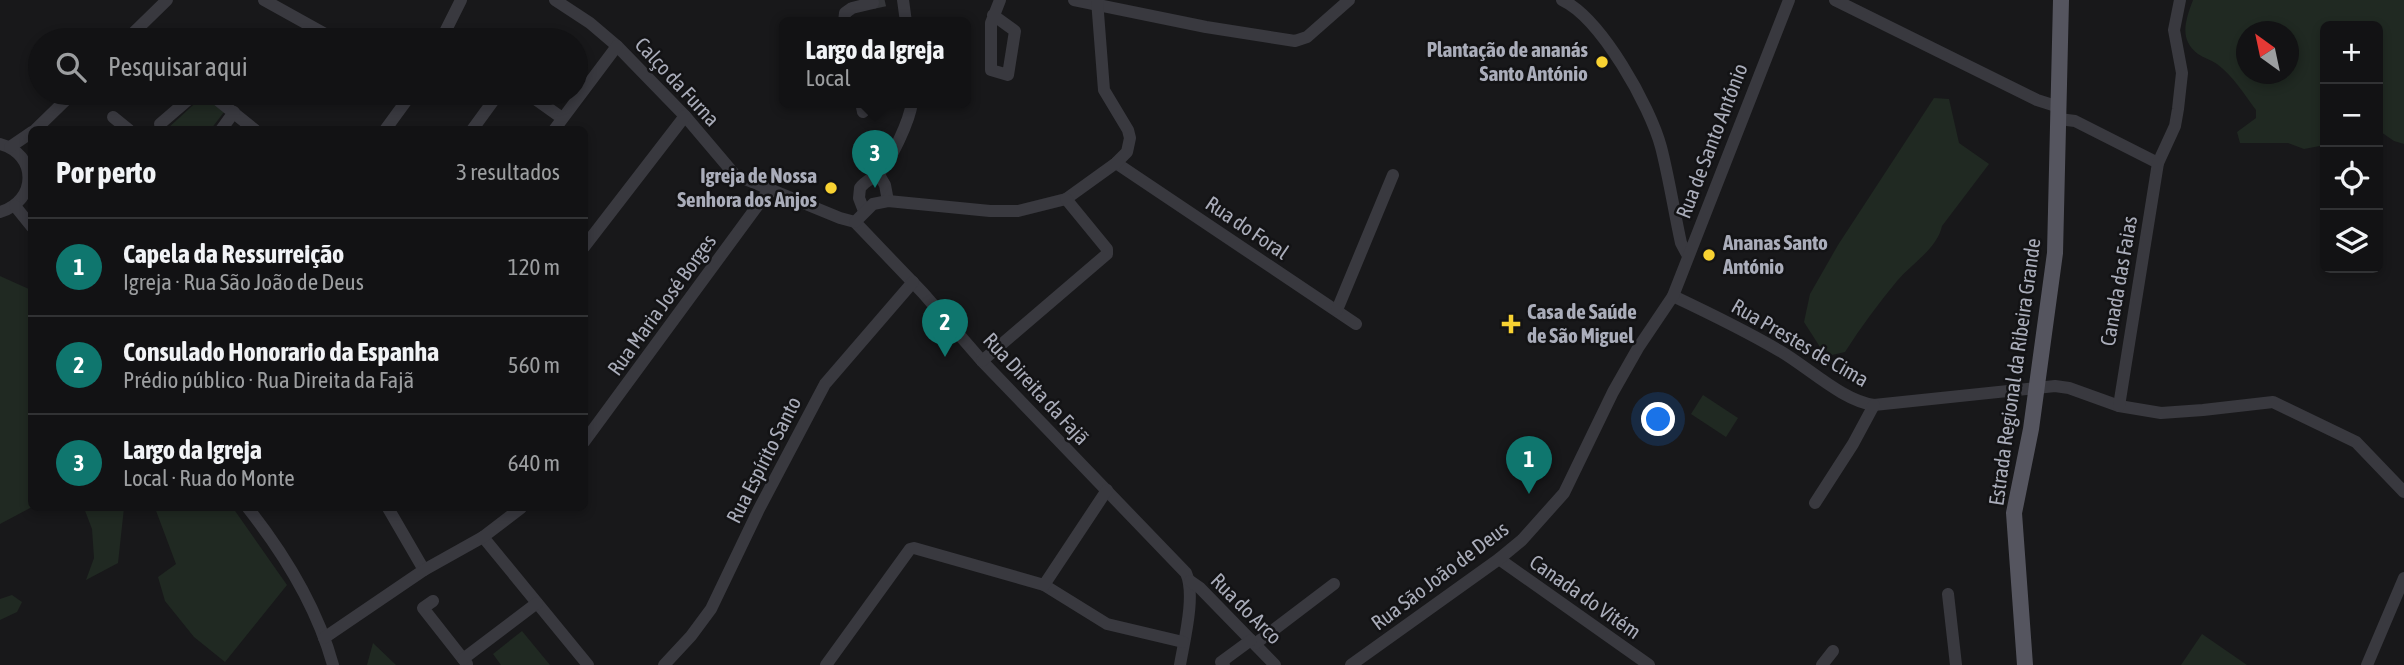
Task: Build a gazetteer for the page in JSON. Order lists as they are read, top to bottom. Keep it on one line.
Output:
{"streets":{"main road":["Estrada Regional da Ribeira Grande"],"street":["Calço da Furna","Rua de Santo António","Rua do Foral","Canada das Faias","Rua Maria José Borges","Rua Prestes de Cima","Rua Direita da Fajã","Rua Espírito Santo","Rua São João de Deus","Canada do Vitém","Rua do Arco"]},"crossings":[["Calço da Furna","Rua Maria José Borges"],["Calço da Furna","Rua Direita da Fajã"],["Rua de Santo António","Rua Prestes de Cima"],["Rua de Santo António","Rua São João de Deus"],["Canada das Faias","Rua Prestes de Cima"],["Rua Prestes de Cima","Estrada Regional da Ribeira Grande"],["Rua Prestes de Cima","Rua São João de Deus"],["Rua Direita da Fajã","Rua Espírito Santo"],["Rua Direita da Fajã","Rua do Arco"],["Rua São João de Deus","Canada do Vitém"]],"places":{"other":["Plantação de ananás Santo António","Igreja de Nossa Senhora dos Anjos","Ananas Santo António"],"health":["Casa de Saúde de São Miguel"]},"north":"top left","page":{"popup":["Largo da Igreja","Local"],"map_buttons":["+","−"],"search":"Pesquisar aqui","heading":["Por perto","3 resultados"],"pins":["3","2","1"],"list":[{"mark":"1","name":"Capela da Ressurreição","note":"Igreja · Rua São João de Deus","value":"120 m"},{"mark":"2","name":"Consulado Honorario da Espanha","note":"Prédio público · Rua Direita da Fajã","value":"560 m"},{"mark":"3","name":"Largo da Igreja","note":"Local · Rua do Monte","value":"640 m"}]}}
